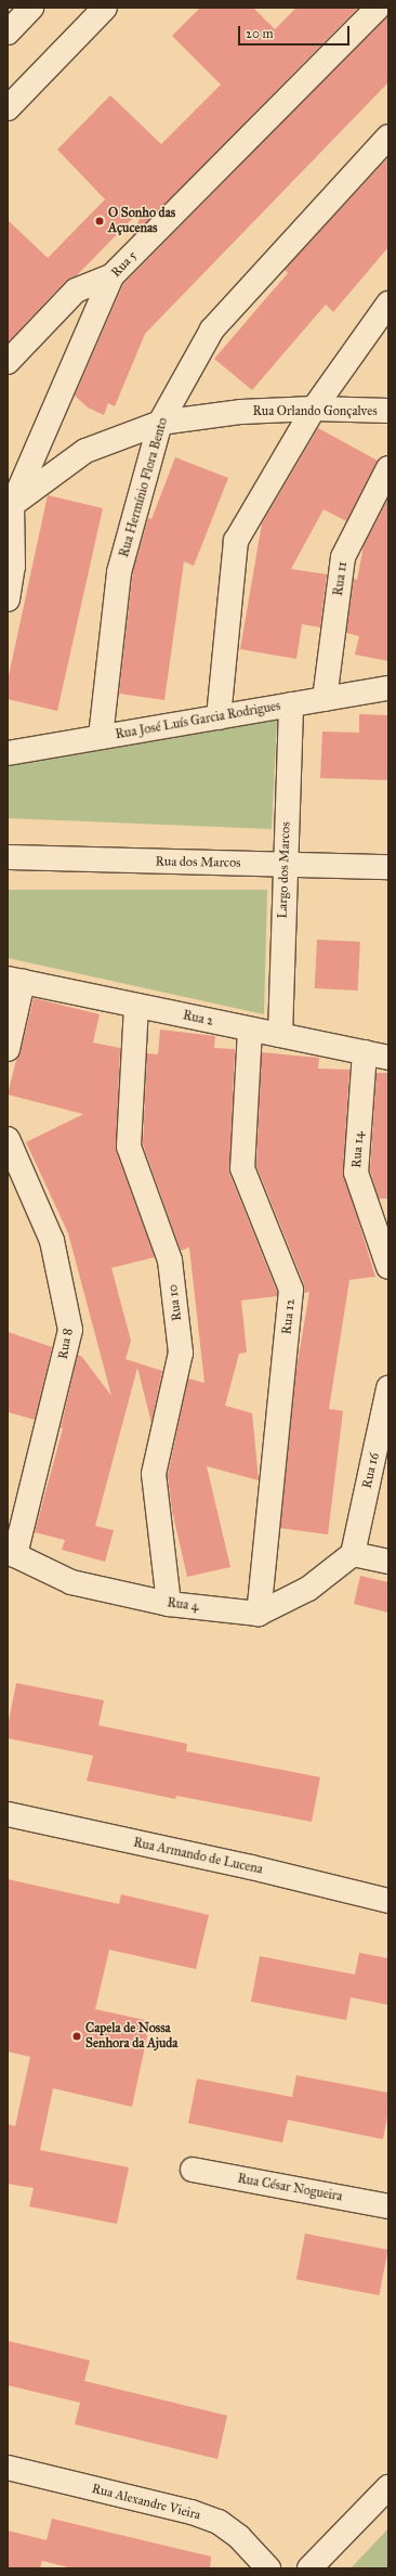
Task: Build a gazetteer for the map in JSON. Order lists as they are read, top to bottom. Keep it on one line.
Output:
{"streets":{"street":["Rua 5","Rua Orlando Gonçalves","Rua Hermínio Flora Bento","Rua 11","Rua José Luís Garcia Rodrigues","Rua dos Marcos","Largo dos Marcos","Rua 2","Rua 14","Rua 10","Rua 12","Rua 8","Rua 16","Rua 4","Rua Armando de Lucena","Rua César Nogueira","Rua Alexandre Vieira"]},"crossings":[["Rua 5","Rua Orlando Gonçalves"],["Rua Orlando Gonçalves","Rua Hermínio Flora Bento"],["Rua Hermínio Flora Bento","Rua José Luís Garcia Rodrigues"],["Rua 11","Rua José Luís Garcia Rodrigues"],["Rua José Luís Garcia Rodrigues","Largo dos Marcos"],["Rua dos Marcos","Largo dos Marcos"],["Largo dos Marcos","Rua 2"],["Rua 2","Rua 14"],["Rua 2","Rua 10"],["Rua 2","Rua 12"],["Rua 10","Rua 4"],["Rua 12","Rua 4"],["Rua 8","Rua 4"]],"places":["O Sonho das Açucenas","Capela de Nossa Senhora da Ajuda"],"scale_bar":"20 m"}
